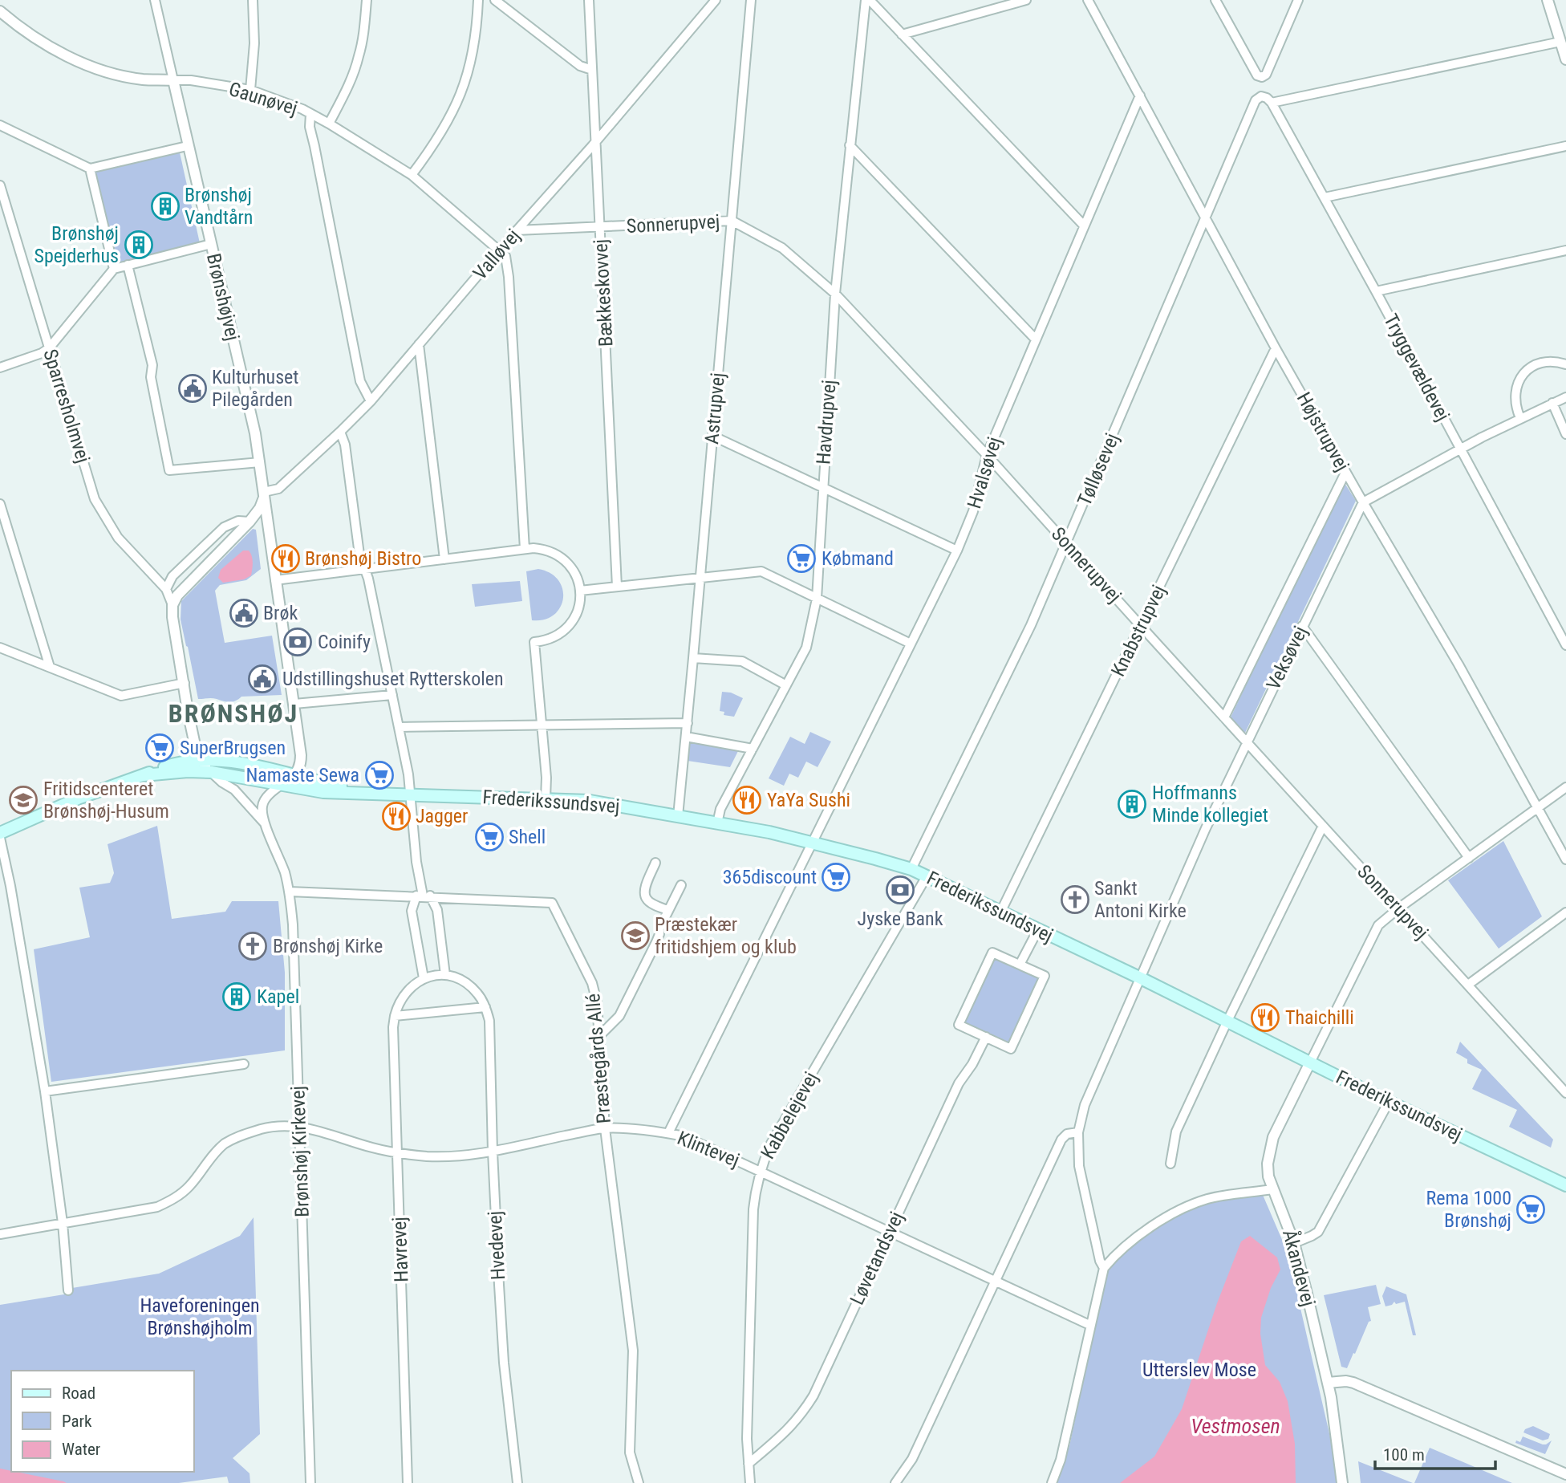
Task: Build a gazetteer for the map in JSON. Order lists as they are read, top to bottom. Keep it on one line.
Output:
{"streets":{"main road":["Frederikssundsvej"],"street":["Gaunøvej","Sonnerupvej","Valløvej","Bækkeskovvej","Brønshøjvej","Tryggevældevej","Sparresholmvej","Astrupvej","Havdrupvej","Højstrupvej","Tølløsevej","Hvalsøvej","Knabstrupvej","Veksøvej","Præstegårds Allé","Kabbelejevej","Klintevej","Brønshøj Kirkevej","Hvedevej","Havrevej","Løvetandsvej","Åkandevej"]},"crossings":[["Gaunøvej","Valløvej"],["Gaunøvej","Brønshøjvej"],["Sonnerupvej","Valløvej"],["Sonnerupvej","Bækkeskovvej"],["Sonnerupvej","Astrupvej"],["Sonnerupvej","Havdrupvej"],["Sonnerupvej","Tølløsevej"],["Sonnerupvej","Hvalsøvej"],["Sonnerupvej","Knabstrupvej"],["Sonnerupvej","Veksøvej"],["Valløvej","Bækkeskovvej"],["Valløvej","Brønshøjvej"],["Brønshøjvej","Frederikssundsvej"],["Tryggevældevej","Tølløsevej"],["Astrupvej","Frederikssundsvej"],["Havdrupvej","Frederikssundsvej"],["Højstrupvej","Tølløsevej"],["Højstrupvej","Hvalsøvej"],["Højstrupvej","Knabstrupvej"],["Højstrupvej","Veksøvej"],["Tølløsevej","Frederikssundsvej"],["Hvalsøvej","Frederikssundsvej"],["Hvalsøvej","Klintevej"],["Knabstrupvej","Frederikssundsvej"],["Veksøvej","Frederikssundsvej"],["Frederikssundsvej","Kabbelejevej"],["Frederikssundsvej","Brønshøj Kirkevej"],["Frederikssundsvej","Åkandevej"],["Præstegårds Allé","Klintevej"],["Præstegårds Allé","Brønshøj Kirkevej"],["Kabbelejevej","Klintevej"],["Kabbelejevej","Løvetandsvej"],["Klintevej","Brønshøj Kirkevej"],["Klintevej","Hvedevej"],["Klintevej","Havrevej"],["Klintevej","Løvetandsvej"]],"districts":["BRØNSHØJ"],"water":["Vestmosen"],"parks":["Haveforeningen Brønshøjholm","Utterslev Mose"],"places":{"building":["Brønshøj Vandtårn","Brønshøj Spejderhus","Hoffmanns Minde kollegiet","Kapel"],"public building":["Kulturhuset Pilegården","Brøk","Udstillingshuset Rytterskolen"],"restaurant":["Brønshøj Bistro","YaYa Sushi","Jagger","Thaichilli"],"supermarket":["Købmand","SuperBrugsen","Namaste Sewa","Shell","365discount","Rema 1000 Brønshøj"],"bank":["Coinify","Jyske Bank"],"school or university":["Fritidscenteret Brønshøj-Husum","Præstekær fritidshjem og klub"],"church":["Sankt Antoni Kirke","Brønshøj Kirke"]},"legend":["Road","Park","Water"],"scale_bar":"100 m"}
